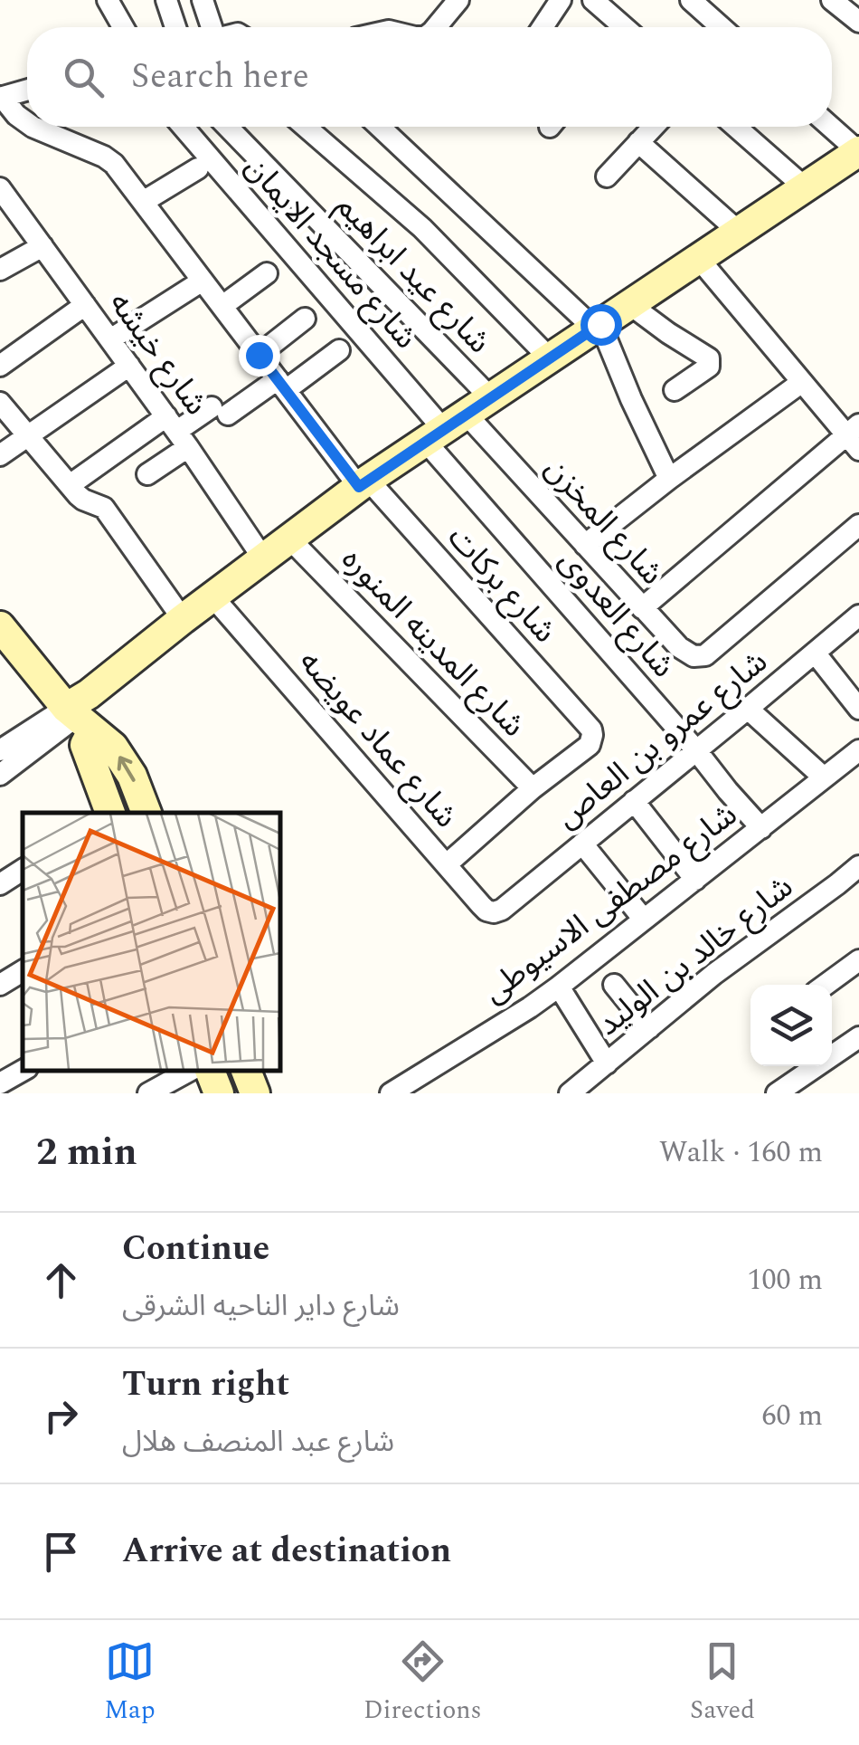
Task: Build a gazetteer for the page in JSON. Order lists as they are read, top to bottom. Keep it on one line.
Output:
{"streets":{"street":["شارع مسجد الايمان","شارع عيد ابراهيم","شارع خيشه","شارع المخزن","شارع بركات","شارع العدوى","شارع المدينه المنوره","شارع عماد عويضه","شارع عمرو بن العاص","شارع مصطفى الاسيوطى","شارع خالد بن الوليد"]},"crossings":[["شارع مسجد الايمان","شارع عيد ابراهيم"],["شارع مسجد الايمان","شارع المخزن"],["شارع مسجد الايمان","شارع العدوى"],["شارع عيد ابراهيم","شارع المخزن"],["شارع عيد ابراهيم","شارع العدوى"],["شارع المخزن","شارع العدوى"],["شارع بركات","شارع المدينه المنوره"],["شارع العدوى","شارع عمرو بن العاص"],["شارع العدوى","شارع مصطفى الاسيوطى"],["شارع عماد عويضه","شارع عمرو بن العاص"]],"page":{"search":"Search here","heading":["2 min","Walk · 160 m"],"list":[["Continue","شارع داير الناحيه الشرقى","100 m"],["Turn right","شارع عبد المنصف هلال","60 m"],"Arrive at destination"],"nav":["Map","Directions","Saved"]}}
